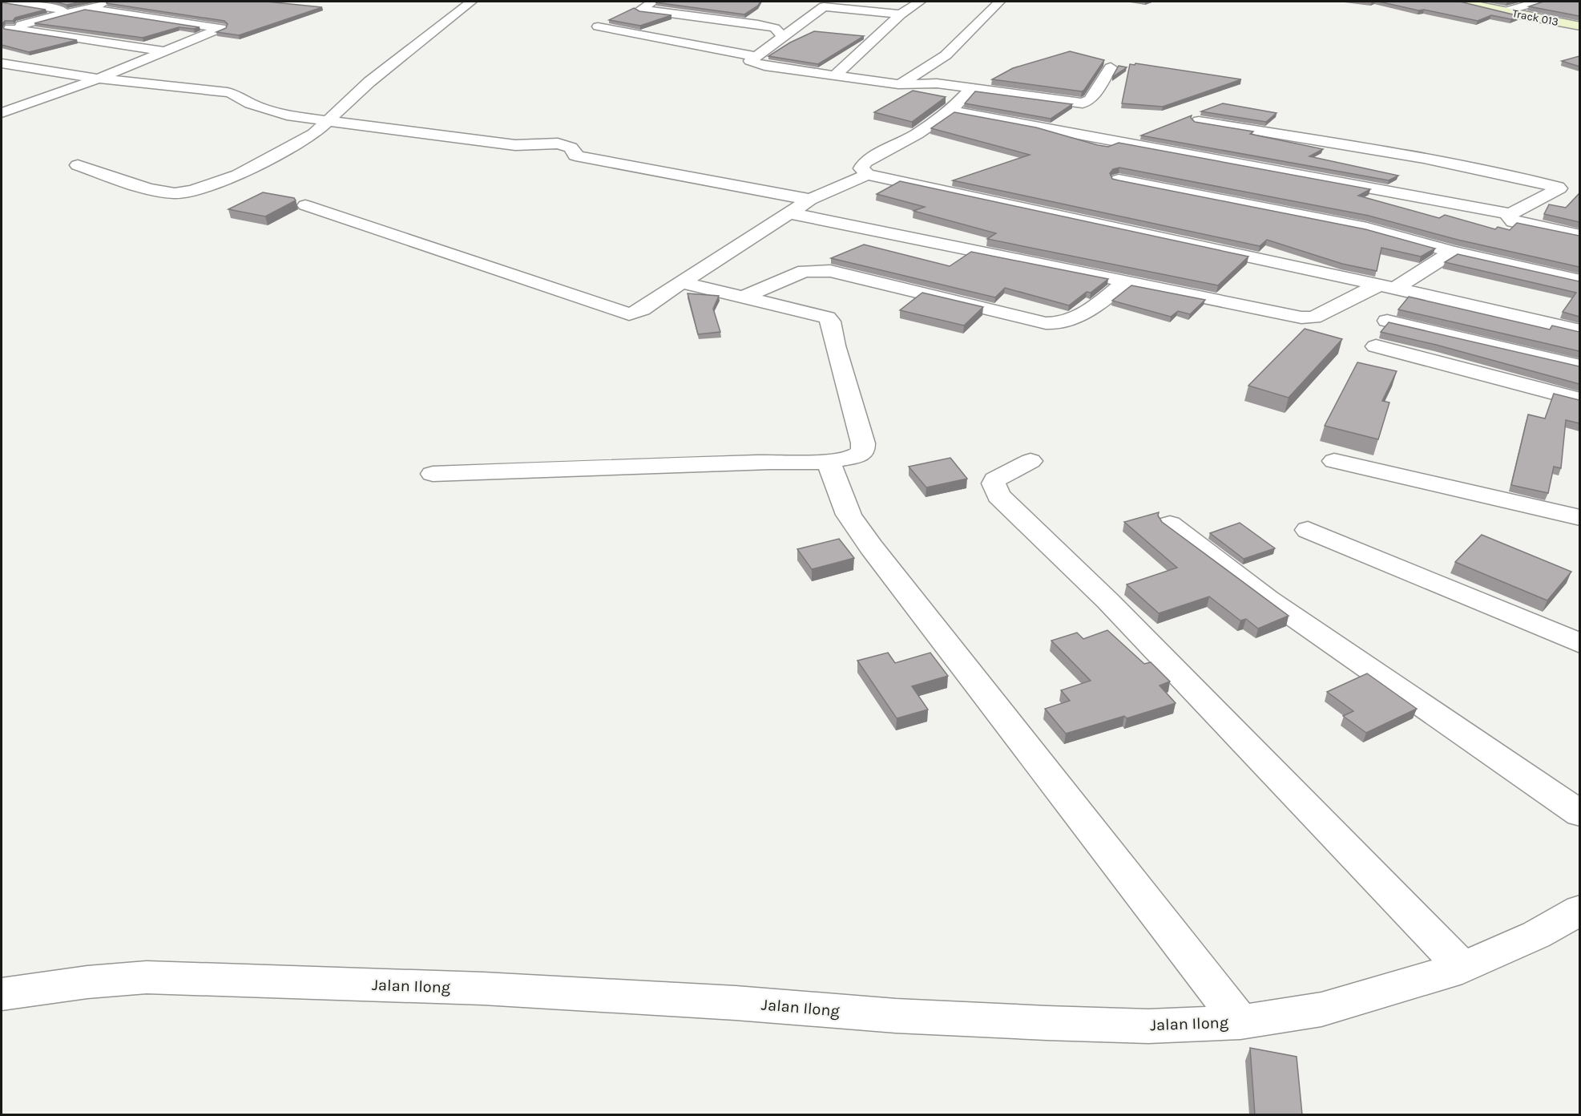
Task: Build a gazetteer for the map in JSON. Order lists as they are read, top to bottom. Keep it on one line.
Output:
{"streets":{"street":["Track 013","Jalan Ilong"]}}
